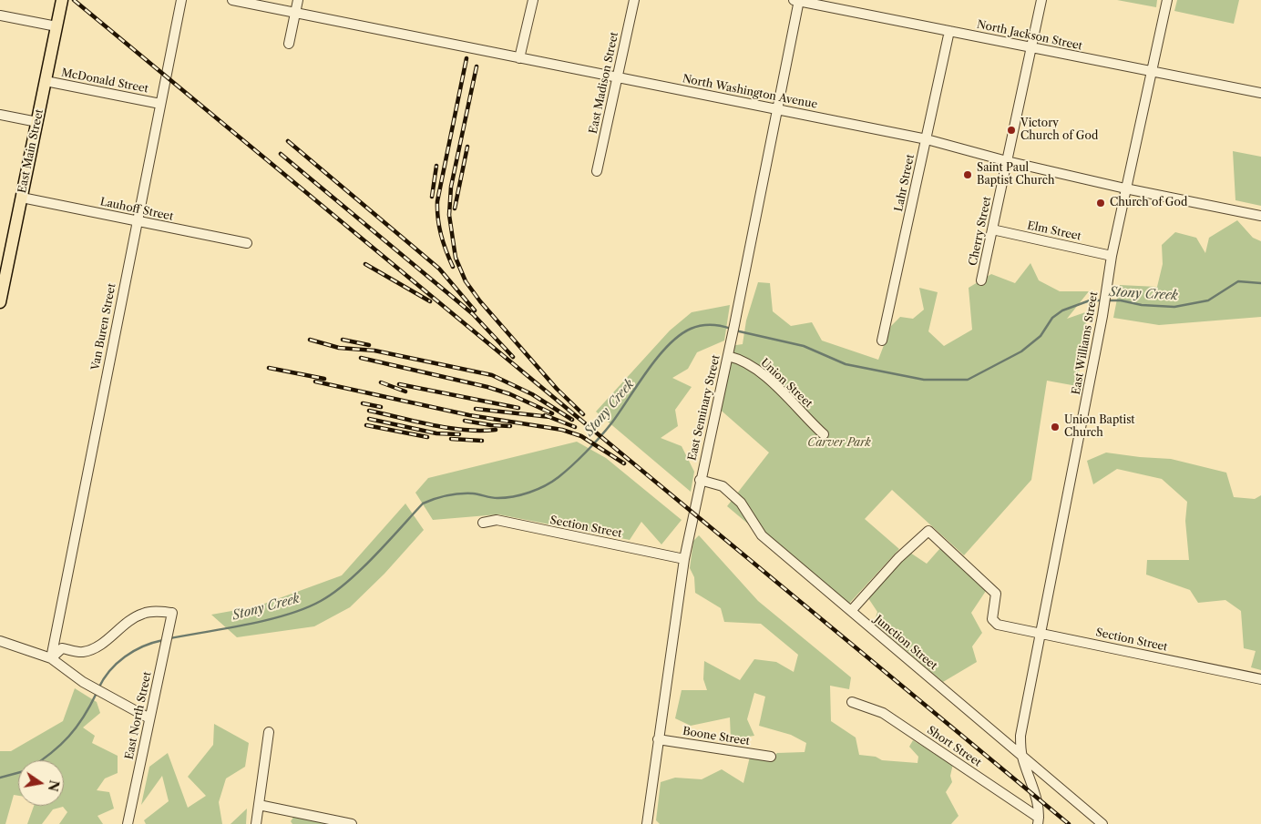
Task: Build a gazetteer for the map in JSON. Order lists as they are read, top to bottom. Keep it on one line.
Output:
{"streets":{"main road":["East Main Street"],"street":["North Jackson Street","McDonald Street","East Madison Street","North Washington Avenue","Lahr Street","Lauhoff Street","Cherry Street","Elm Street","Van Buren Street","East Williams Street","Union Street","East Seminary Street","Section Street","Junction Street","East North Street","Boone Street","Short Street"]},"crossings":[["North Jackson Street","Lahr Street"],["North Jackson Street","Cherry Street"],["North Jackson Street","East Williams Street"],["North Jackson Street","East Seminary Street"],["McDonald Street","East Main Street"],["McDonald Street","Van Buren Street"],["East Madison Street","North Washington Avenue"],["North Washington Avenue","Lahr Street"],["North Washington Avenue","Cherry Street"],["North Washington Avenue","East Williams Street"],["North Washington Avenue","East Seminary Street"],["East Main Street","Lauhoff Street"],["Lauhoff Street","Van Buren Street"],["Cherry Street","Elm Street"],["Elm Street","East Williams Street"],["Van Buren Street","East North Street"],["East Williams Street","Section Street"],["East Williams Street","Junction Street"],["East Williams Street","Short Street"],["Union Street","East Seminary Street"],["East Seminary Street","Section Street"],["East Seminary Street","Junction Street"],["East Seminary Street","Boone Street"],["Section Street","Junction Street"]],"water":["Stony Creek"],"parks":["Carver Park"],"places":["Victory Church of God","Saint Paul Baptist Church","Church of God","Union Baptist Church"],"north":"right"}
